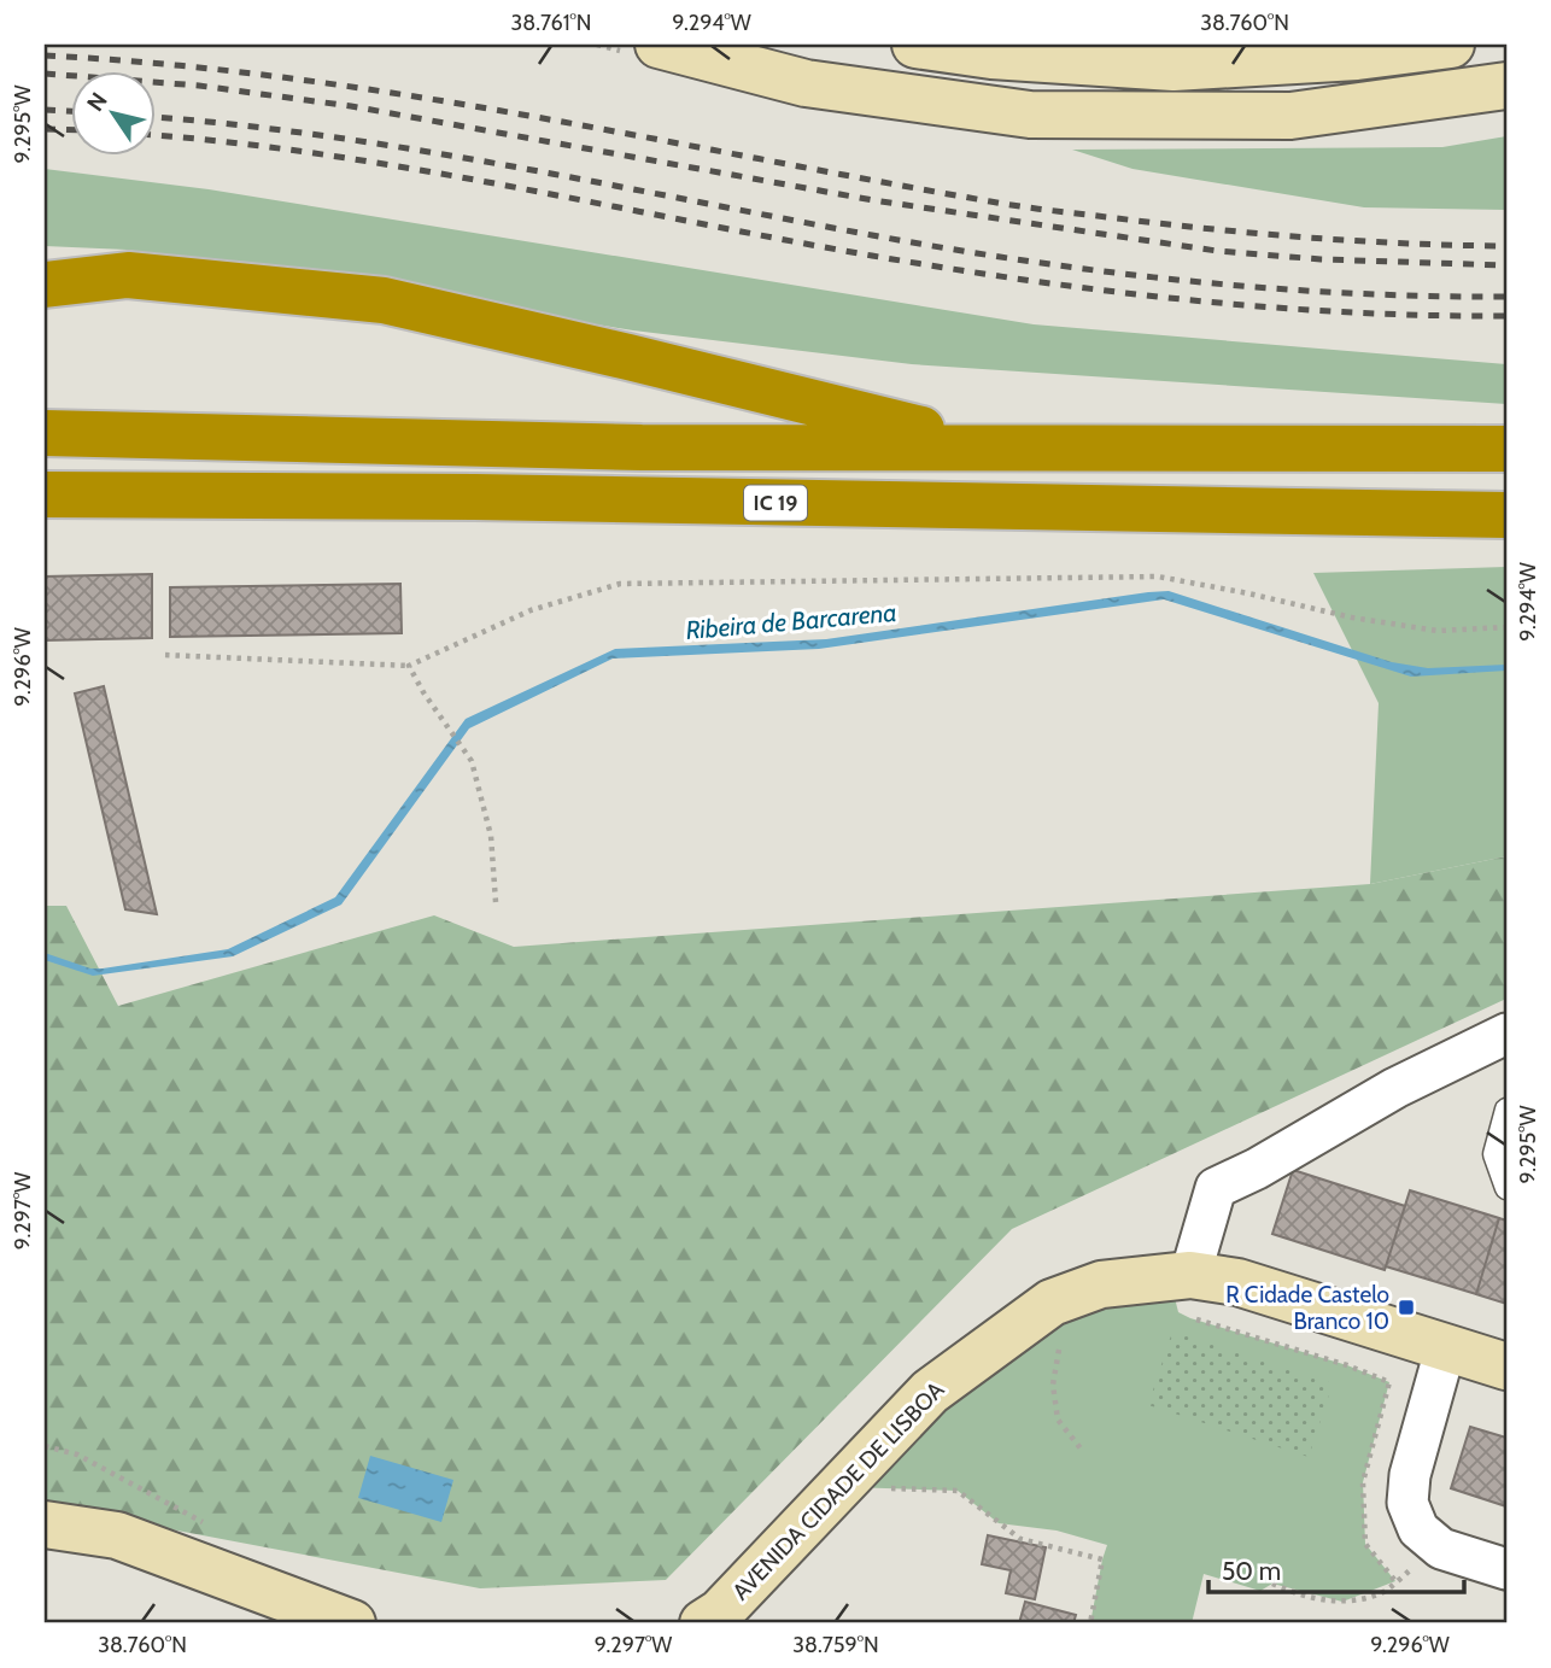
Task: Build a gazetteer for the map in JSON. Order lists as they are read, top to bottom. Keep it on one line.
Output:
{"streets":{"highway":["IC 19"],"main road":["AVENIDA CIDADE DE LISBOA"]},"water":["Ribeira de Barcarena"],"places":{"transit":["R Cidade Castelo Branco 10"]},"scale_bar":"50 m","north":"top left","coordinates":["38.761°N","9.294°W","38.760°N","9.295°W","9.296°W","9.297°W","38.759°N"]}
